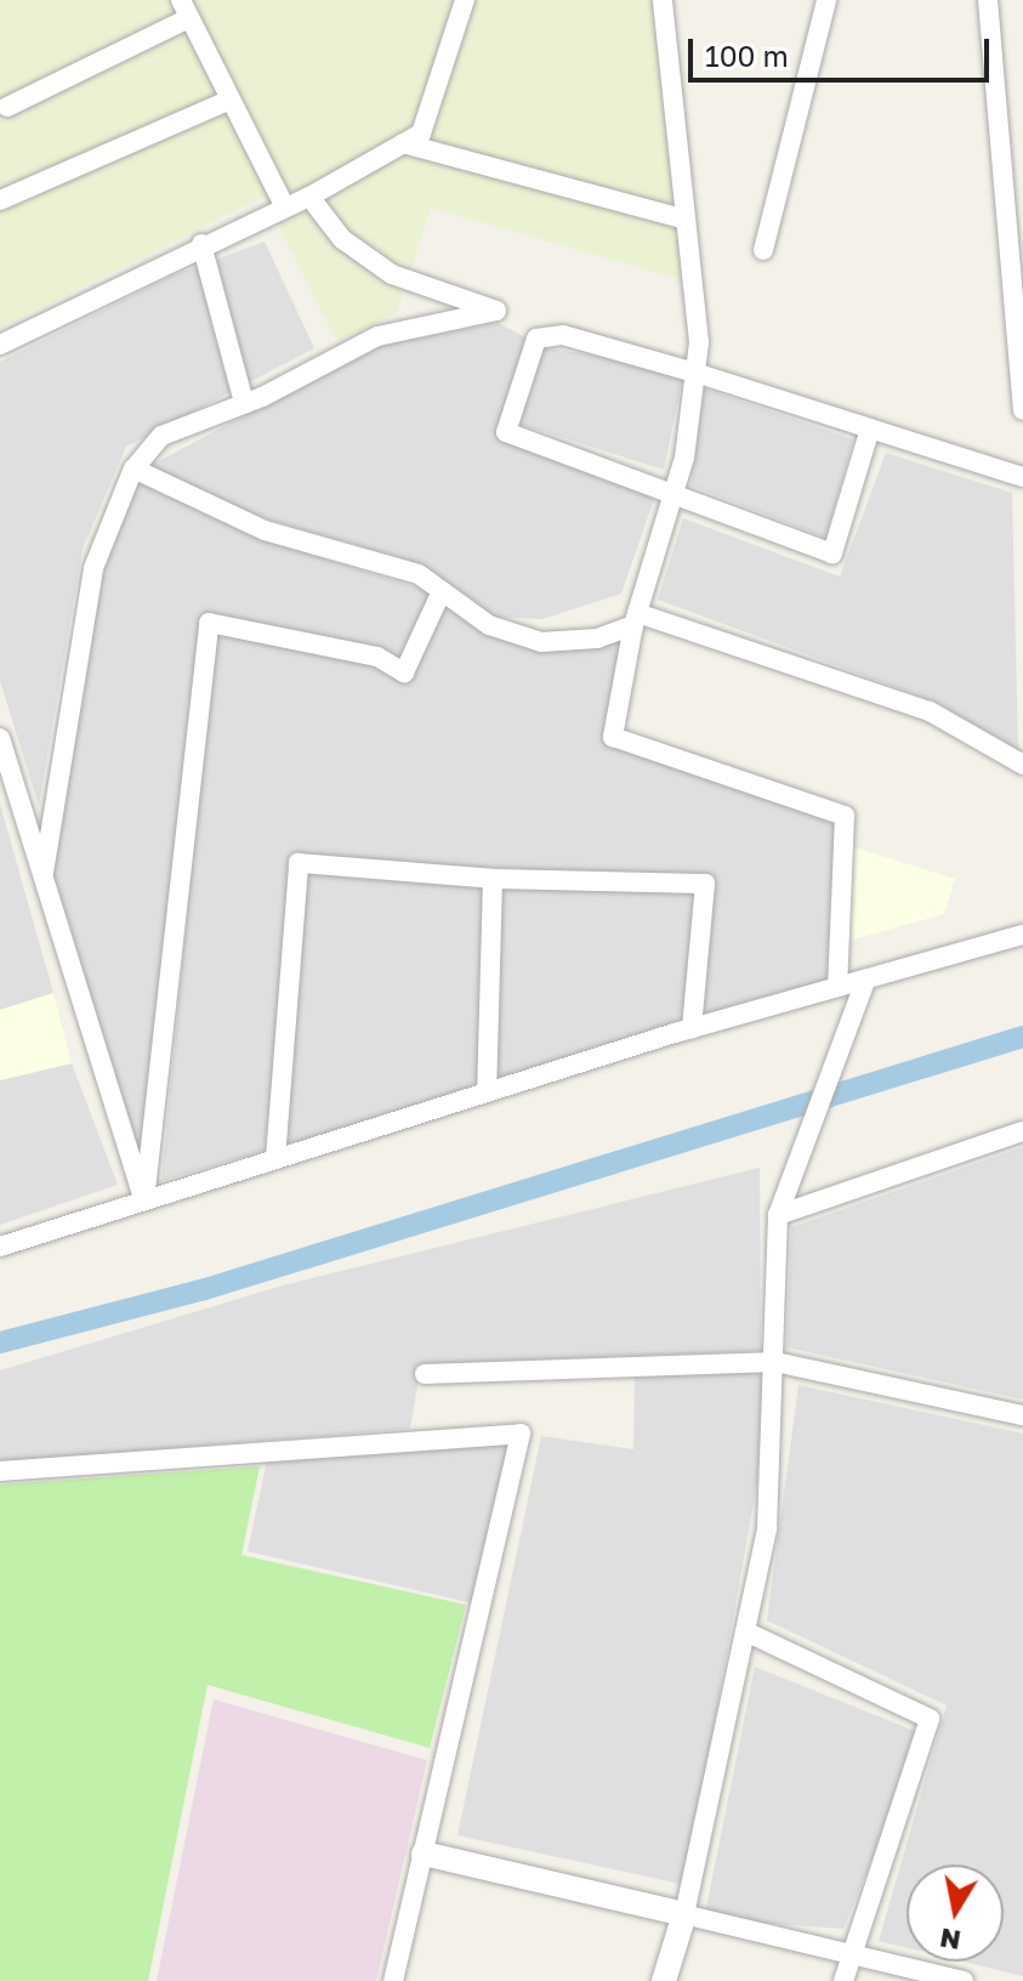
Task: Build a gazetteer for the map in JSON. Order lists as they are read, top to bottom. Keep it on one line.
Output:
{"scale_bar":"100 m","north":"bottom"}
